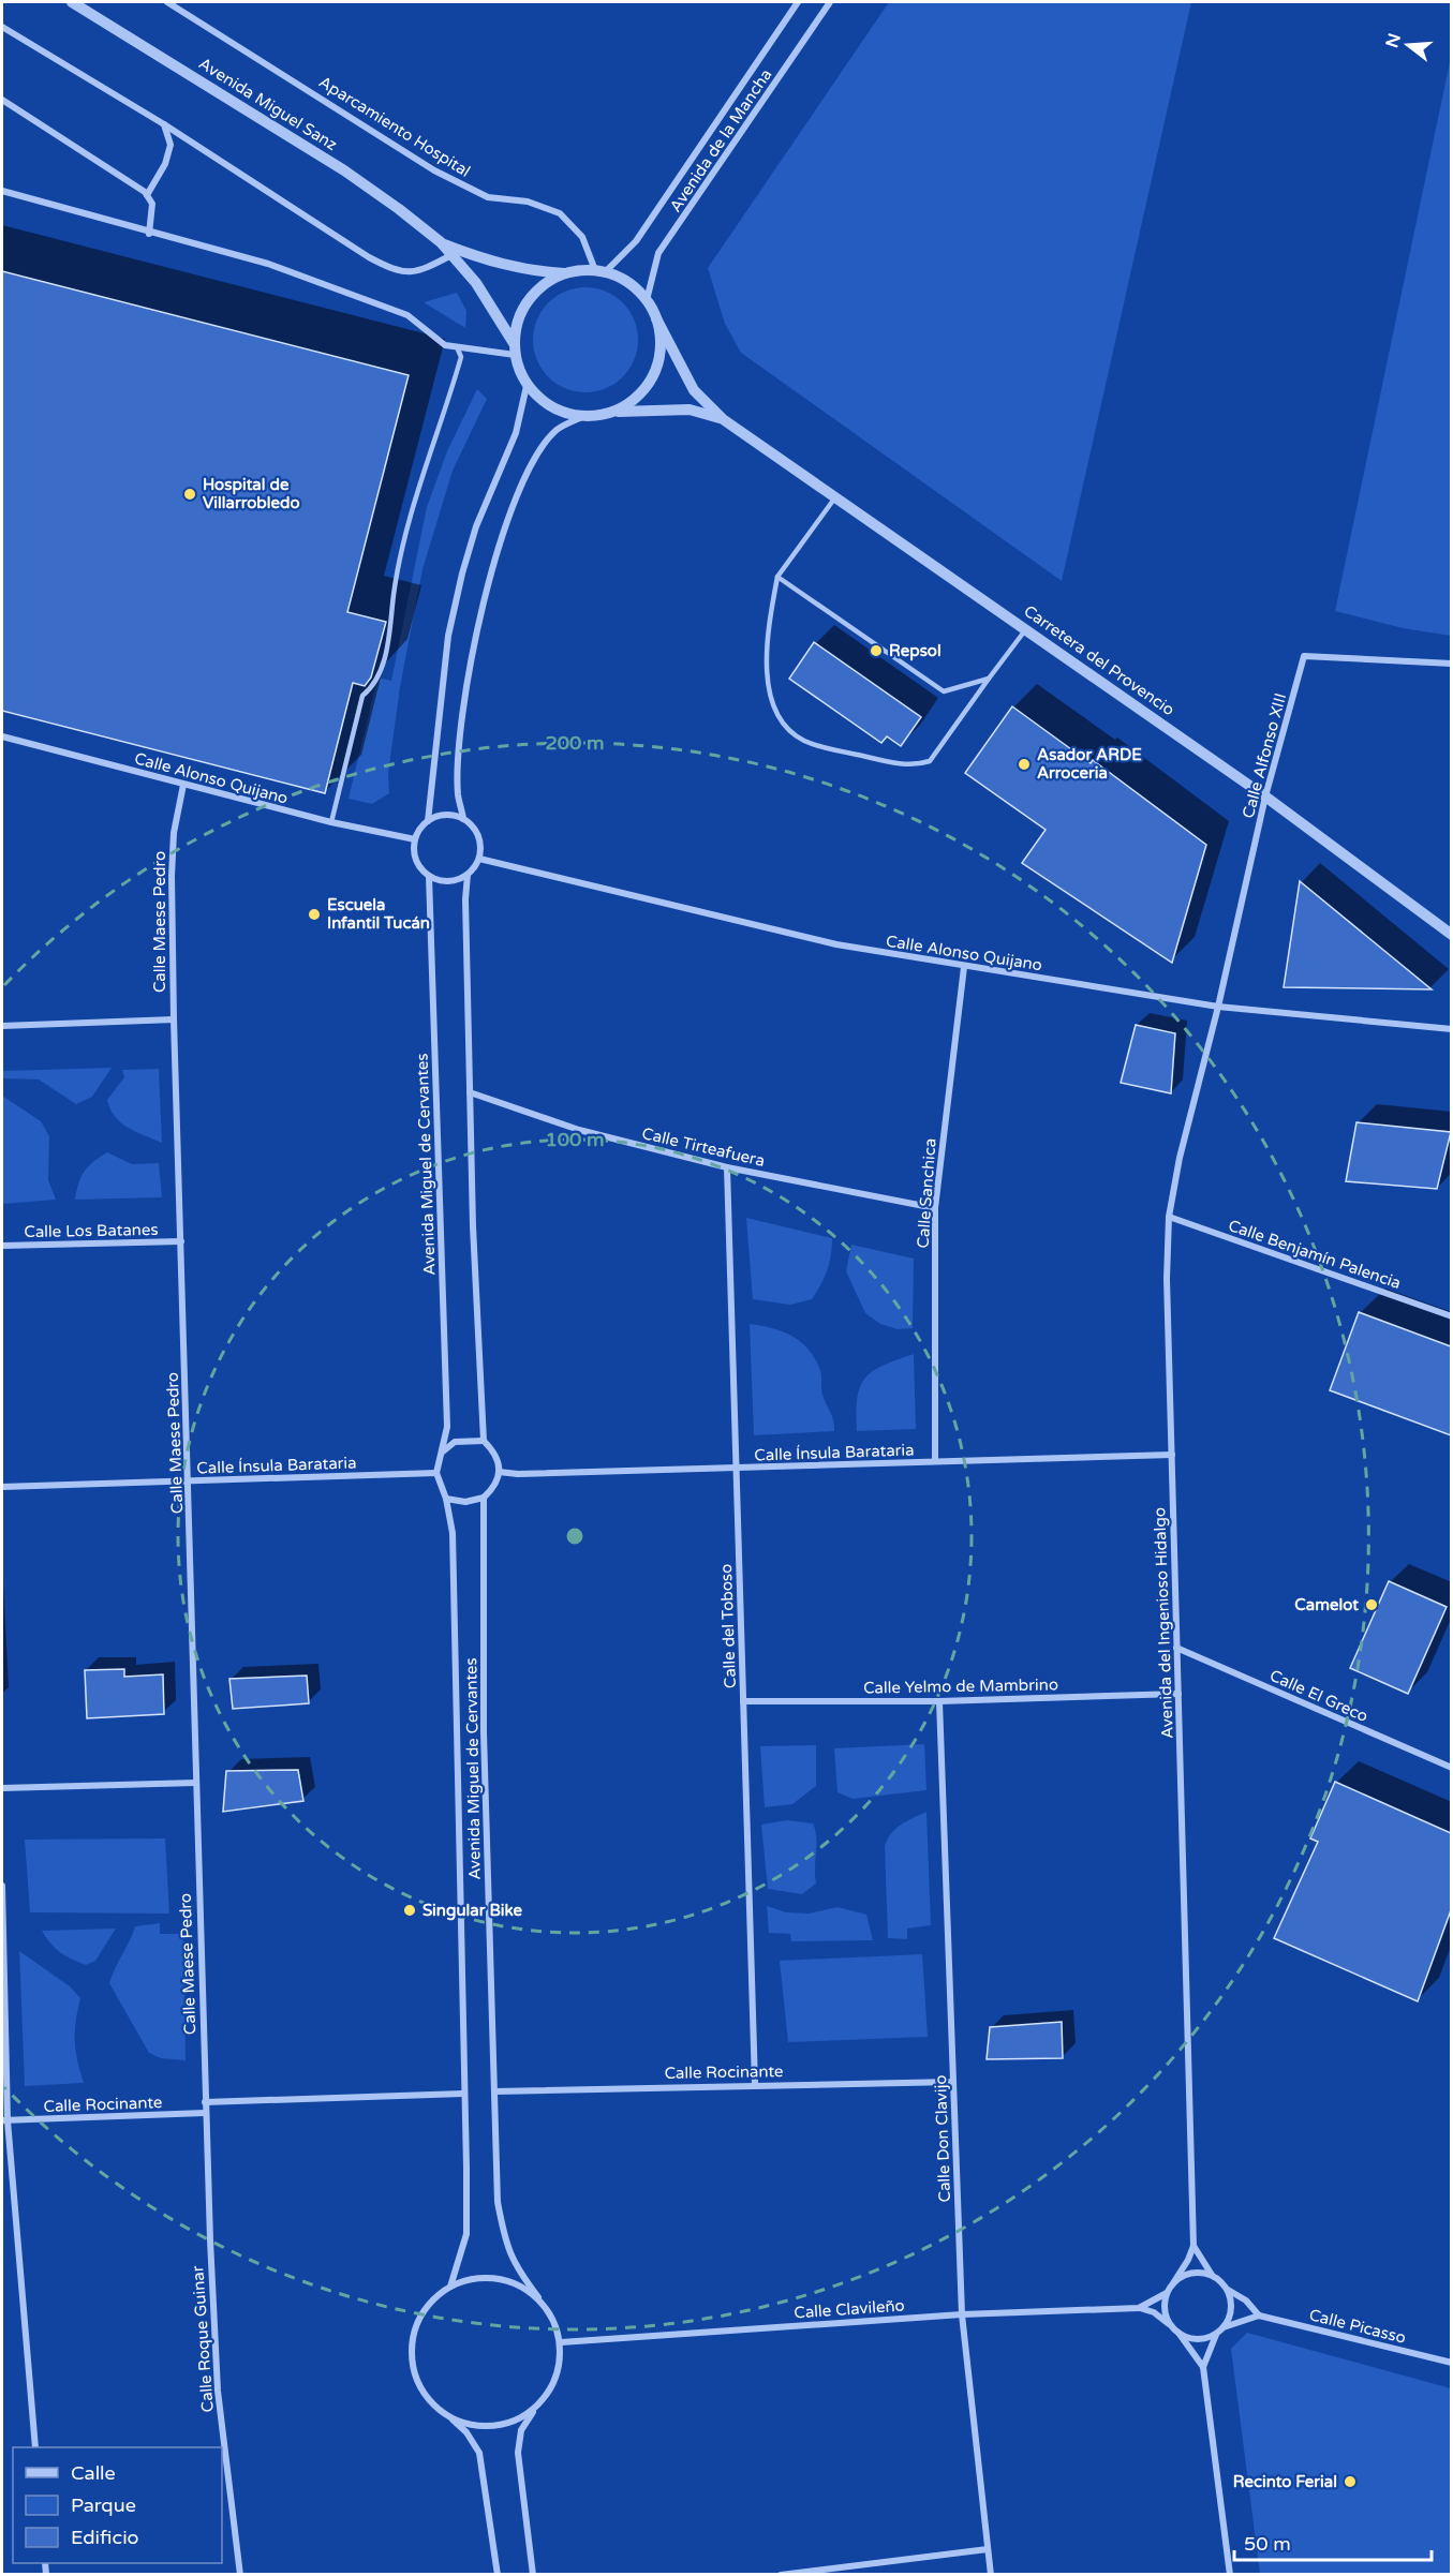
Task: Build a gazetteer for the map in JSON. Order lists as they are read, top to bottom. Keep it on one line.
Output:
{"streets":{"street":["Avenida Miguel Sanz","Aparcamiento Hospital","Avenida de la Mancha","Carretera del Provencio","Calle Alfonso XIII","Calle Alonso Quijano","Calle Maese Pedro","Calle Tirteafuera","Avenida Miguel de Cervantes","Calle Sanchica","Calle Los Batanes","Calle Benjamín Palencia","Calle Ínsula Barataria","Avenida del Ingenioso Hidalgo","Calle del Toboso","Calle Yelmo de Mambrino","Calle El Greco","Calle Rocinante","Calle Don Clavijo","Calle Clavileño","Calle Picasso","Calle Roque Guinar"]},"crossings":[["Avenida Miguel Sanz","Aparcamiento Hospital"],["Avenida Miguel Sanz","Avenida de la Mancha"],["Avenida Miguel Sanz","Carretera del Provencio"],["Aparcamiento Hospital","Avenida de la Mancha"],["Aparcamiento Hospital","Carretera del Provencio"],["Avenida de la Mancha","Carretera del Provencio"],["Carretera del Provencio","Calle Alfonso XIII"],["Calle Alfonso XIII","Calle Alonso Quijano"],["Calle Alfonso XIII","Avenida del Ingenioso Hidalgo"],["Calle Alonso Quijano","Calle Maese Pedro"],["Calle Alonso Quijano","Avenida Miguel de Cervantes"],["Calle Alonso Quijano","Calle Sanchica"],["Calle Alonso Quijano","Avenida del Ingenioso Hidalgo"],["Calle Maese Pedro","Calle Los Batanes"],["Calle Maese Pedro","Calle Ínsula Barataria"],["Calle Maese Pedro","Calle Roque Guinar"],["Calle Tirteafuera","Calle Sanchica"],["Calle Tirteafuera","Calle del Toboso"],["Avenida Miguel de Cervantes","Calle Ínsula Barataria"],["Avenida Miguel de Cervantes","Calle Rocinante"],["Avenida Miguel de Cervantes","Calle Clavileño"],["Calle Sanchica","Calle Ínsula Barataria"],["Calle Benjamín Palencia","Avenida del Ingenioso Hidalgo"],["Calle Ínsula Barataria","Avenida del Ingenioso Hidalgo"],["Calle Ínsula Barataria","Calle del Toboso"],["Avenida del Ingenioso Hidalgo","Calle Yelmo de Mambrino"],["Avenida del Ingenioso Hidalgo","Calle El Greco"],["Avenida del Ingenioso Hidalgo","Calle Clavileño"],["Avenida del Ingenioso Hidalgo","Calle Picasso"],["Calle del Toboso","Calle Yelmo de Mambrino"],["Calle del Toboso","Calle Rocinante"],["Calle Yelmo de Mambrino","Calle Don Clavijo"],["Calle Rocinante","Calle Don Clavijo"],["Calle Rocinante","Calle Roque Guinar"],["Calle Don Clavijo","Calle Clavileño"],["Calle Clavileño","Calle Picasso"]],"places":["Hospital de Villarrobledo","Repsol","Asador ARDE Arroceria","Escuela Infantil Tucán","Camelot","Singular Bike","Recinto Ferial"],"legend":["Calle","Parque","Edificio"],"scale_bar":"50 m","north":"left","rings":["200 m","100 m"]}
